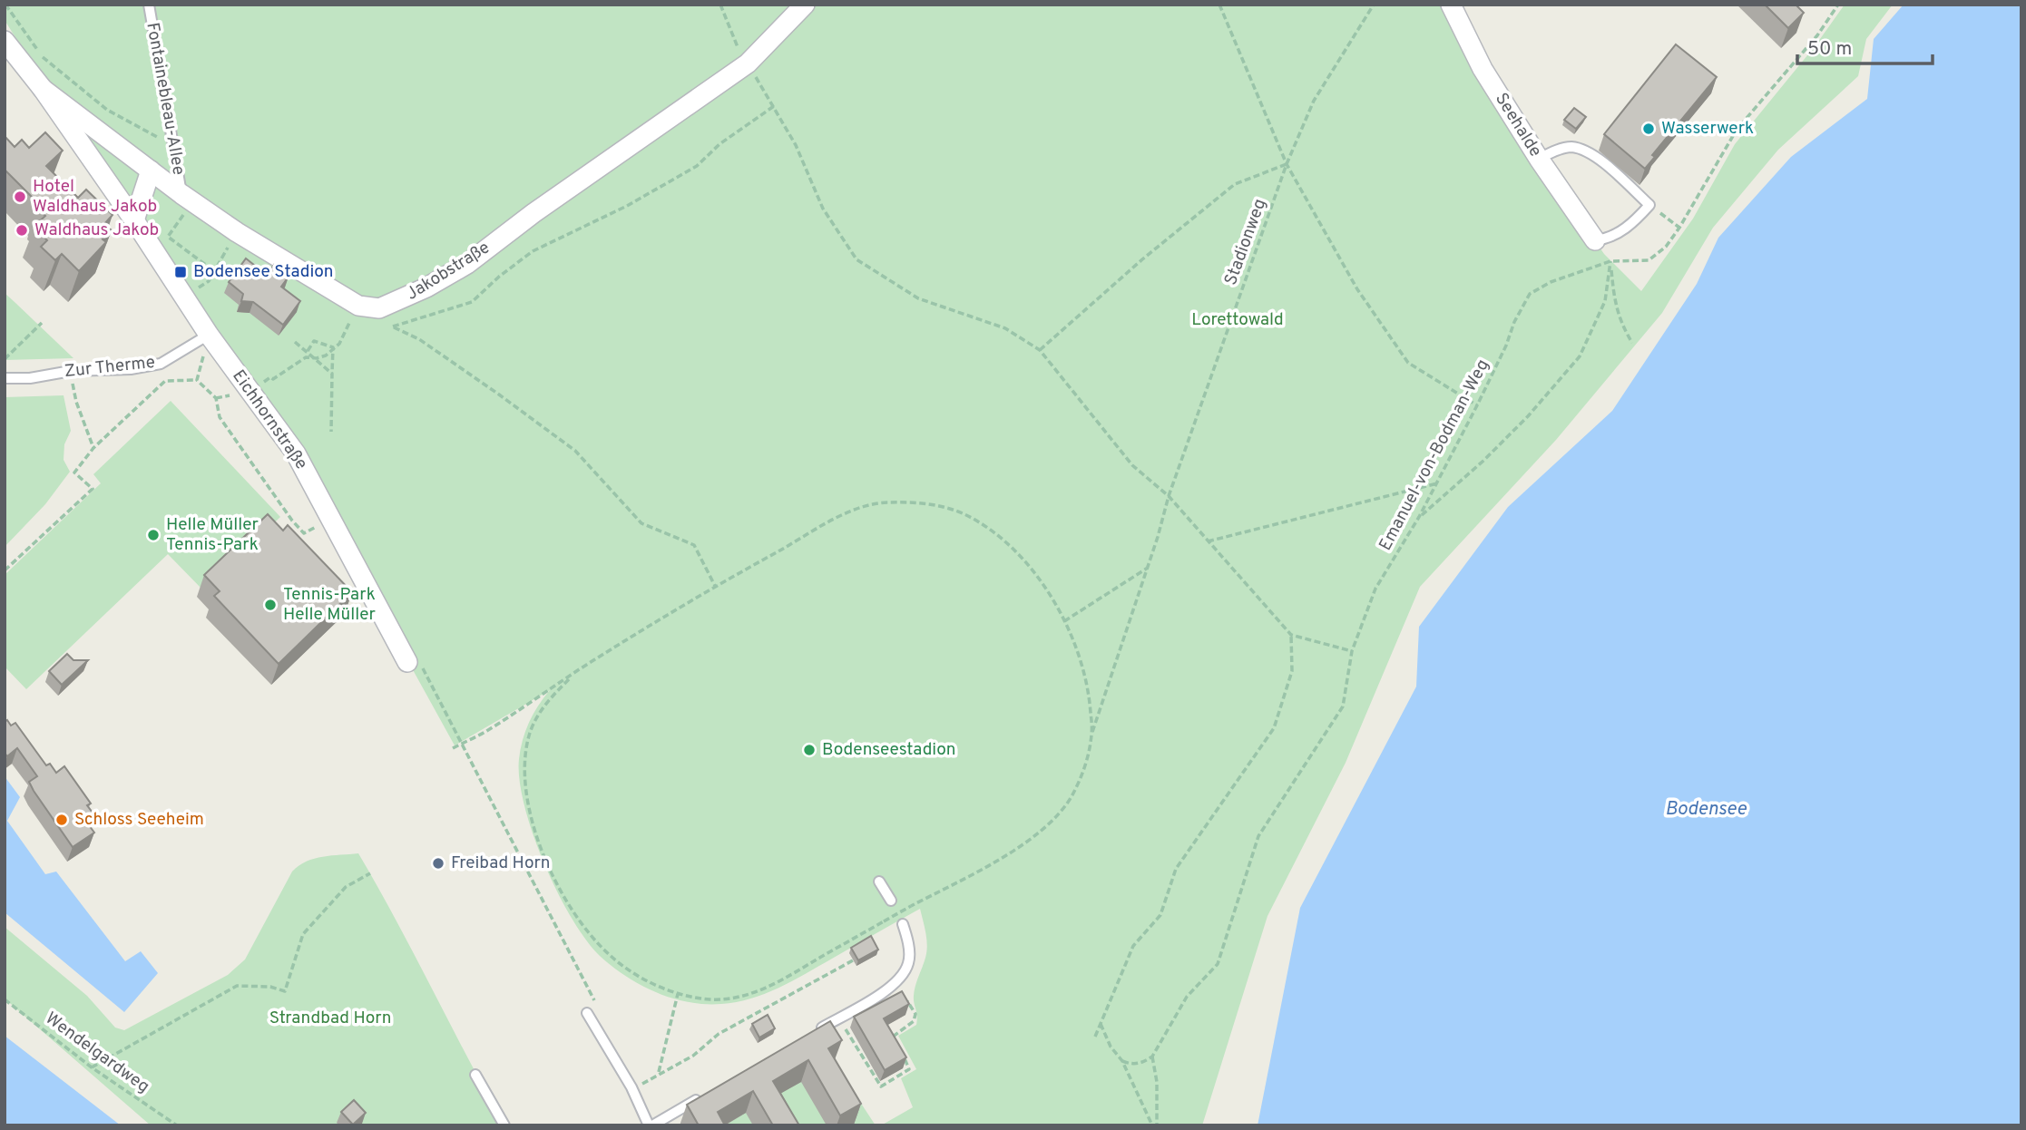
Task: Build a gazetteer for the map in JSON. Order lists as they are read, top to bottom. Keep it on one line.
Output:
{"streets":{"street":["Seehalde","Jakobstraße","Eichhornstraße"],"lane":["Fontainebleau-Allee","Zur Therme"],"path":["Stadionweg","Emanuel-von-Bodman-Weg","Wendelgardweg"]},"crossings":[["Zur Therme","Eichhornstraße"]],"water":["Bodensee"],"parks":["Lorettowald","Strandbad Horn"],"places":{"other":["Wasserwerk","Hotel Waldhaus Jakob","Waldhaus Jakob","Helle Müller Tennis-Park","Tennis-Park Helle Müller","Bodenseestadion","Schloss Seeheim","Freibad Horn"],"transit":["Bodensee Stadion"]},"scale_bar":"50 m"}
